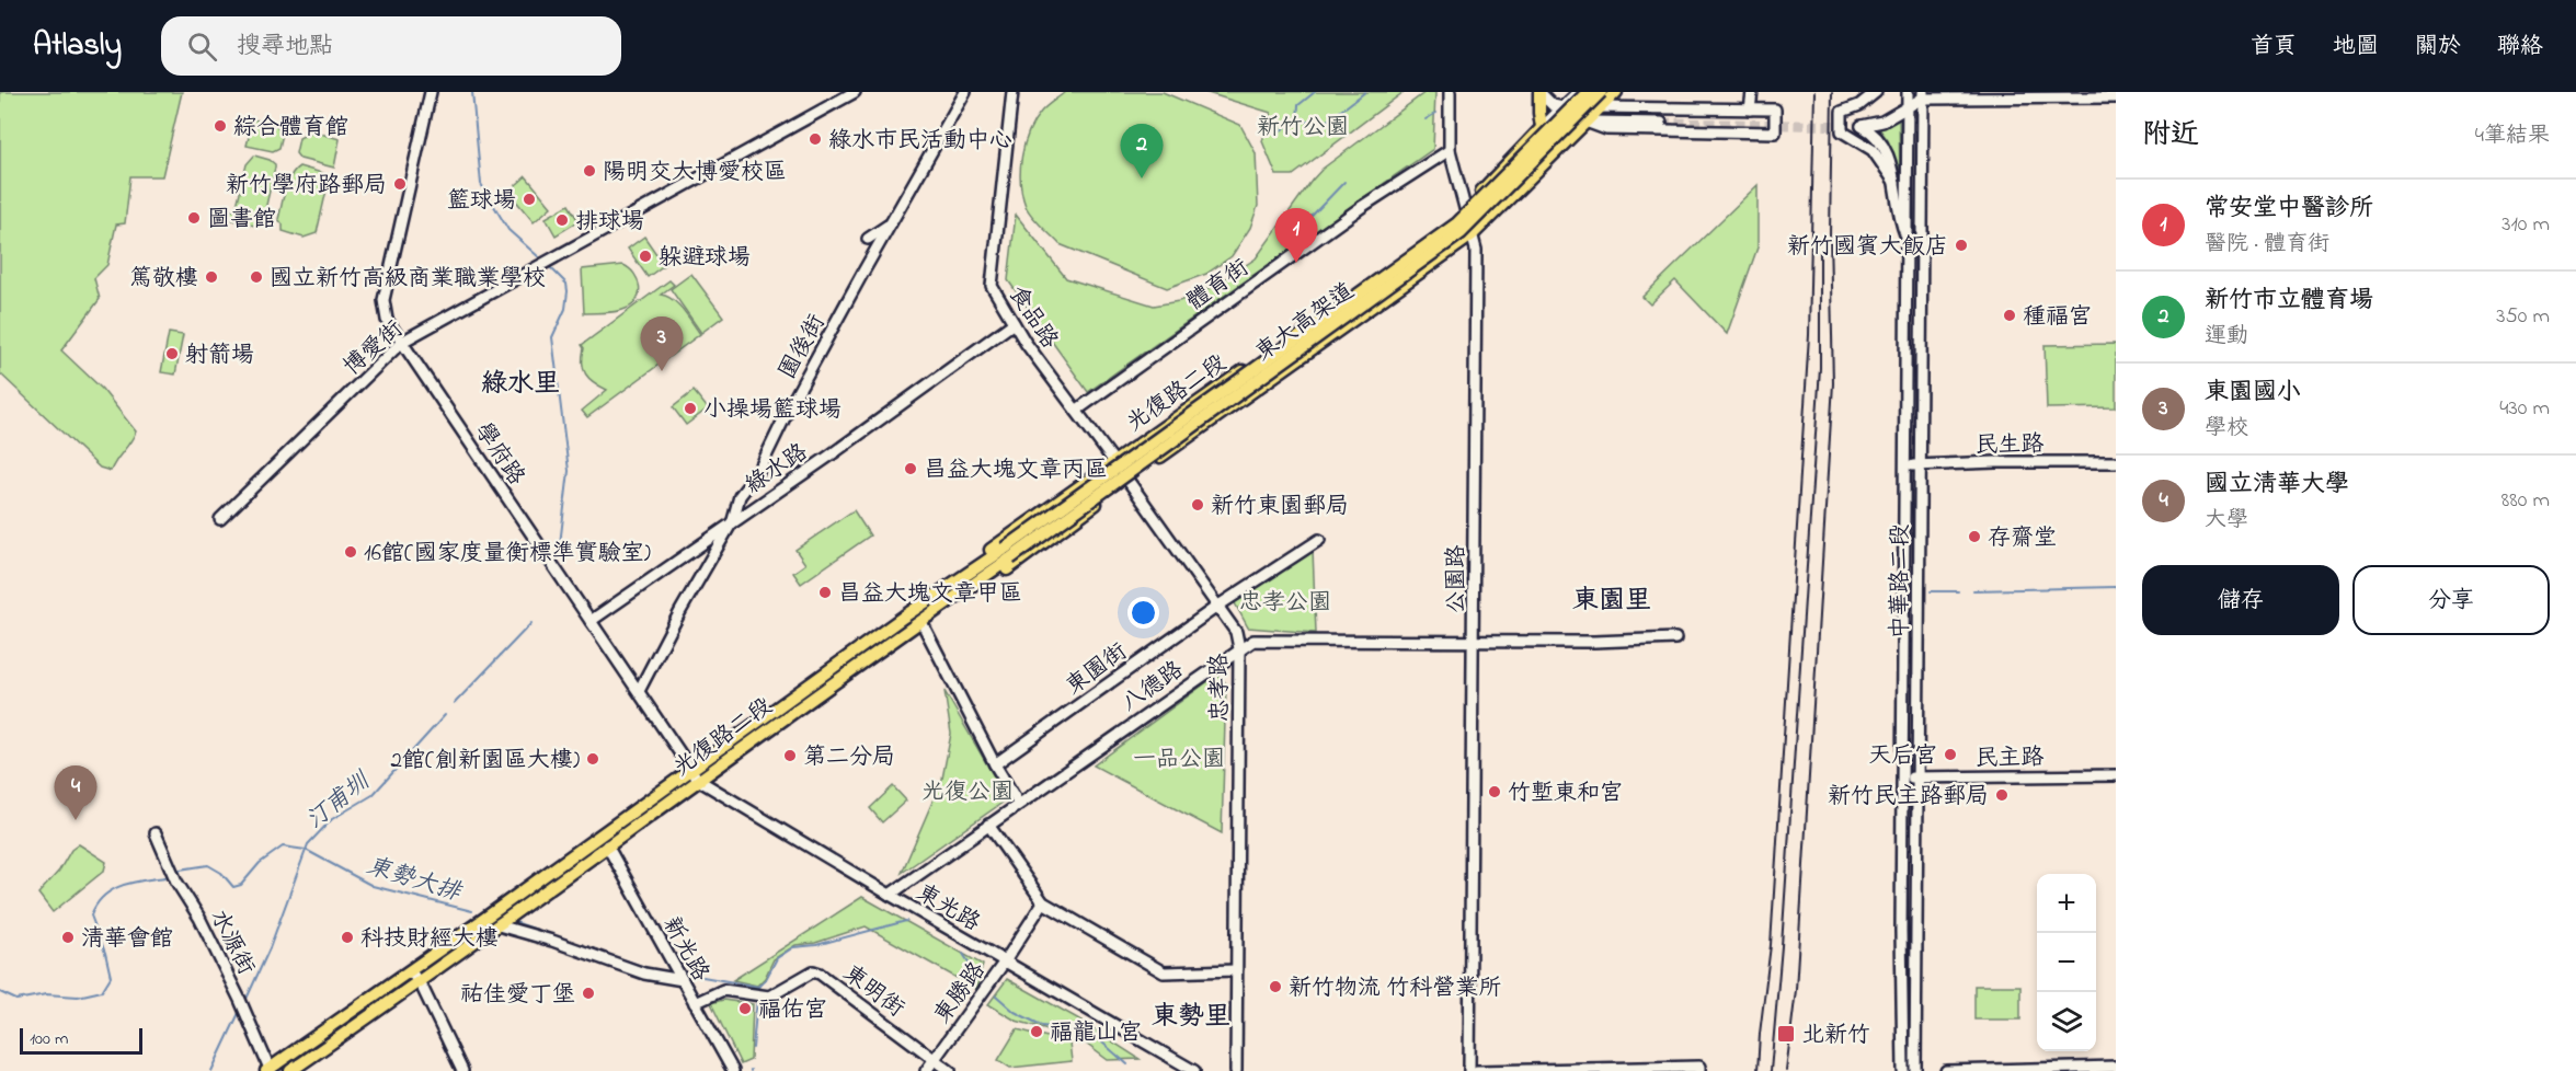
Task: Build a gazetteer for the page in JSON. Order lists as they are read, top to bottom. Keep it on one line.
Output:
{"streets":{"main road":["東大高架道","光復路二段"],"street":["體育街","食品路","園後街","博愛街","民生路","學府路","綠水路","公園路","中華路二段","東園街","八德路","忠孝路","民主路","東光路","水源街","新光路","東明街","東勝路"]},"crossings":[["體育街","食品路"],["體育街","公園路"],["食品路","光復路二段"],["食品路","綠水路"],["食品路","忠孝路"],["東大高架道","光復路二段"],["園後街","學府路"],["園後街","綠水路"],["博愛街","學府路"],["光復路二段","學府路"],["光復路二段","公園路"],["光復路二段","忠孝路"],["光復路二段","東光路"],["光復路二段","新光路"],["民生路","中華路二段"],["學府路","綠水路"],["學府路","東光路"],["公園路","八德路"],["中華路二段","民主路"],["東園街","忠孝路"],["八德路","忠孝路"],["八德路","東光路"],["東光路","東勝路"],["新光路","東明街"],["東明街","東勝路"]],"districts":["綠水里","東園里","東勢里"],"water":["汀甫圳","東勢大排"],"parks":["新竹公園","忠孝公園","一品公園","光復公園"],"places":{"other":["綜合體育館","綠水市民活動中心","陽明交大博愛校區","新竹學府路郵局","籃球場","圖書館","排球場","新竹國賓大飯店","躲避球場","篤敬樓","國立新竹高級商業職業學校","種福宮","射箭場","小操場籃球場","昌益大塊文章丙區","新竹東園郵局","存齋堂","16館(國家度量衡標準實驗室)","昌益大塊文章甲區","天后宮","第二分局","2館(創新園區大樓)","竹塹東和宮","新竹民主路郵局","清華會館","科技財經大樓","新竹物流 竹科營業所","祐佳愛丁堡","福佑宮","福龍山宮"],"transit":["北新竹"]},"scale_bar":"100 m","page":{"header":"Atlasly","search":"搜尋地點","nav":["首頁","地圖","關於","聯絡"],"heading":["附近","4筆結果"],"pins":["2","1","3","4"],"list":[{"mark":"1","name":"常安堂中醫診所","note":"醫院 · 體育街","value":"310 m"},{"mark":"2","name":"新竹市立體育場","note":"運動","value":"350 m"},{"mark":"3","name":"東園國小","note":"學校","value":"430 m"},{"mark":"4","name":"國立清華大學","note":"大學","value":"880 m"}],"buttons":["儲存","分享"],"map_buttons":["+","−"],"scale":"100 m"}}
